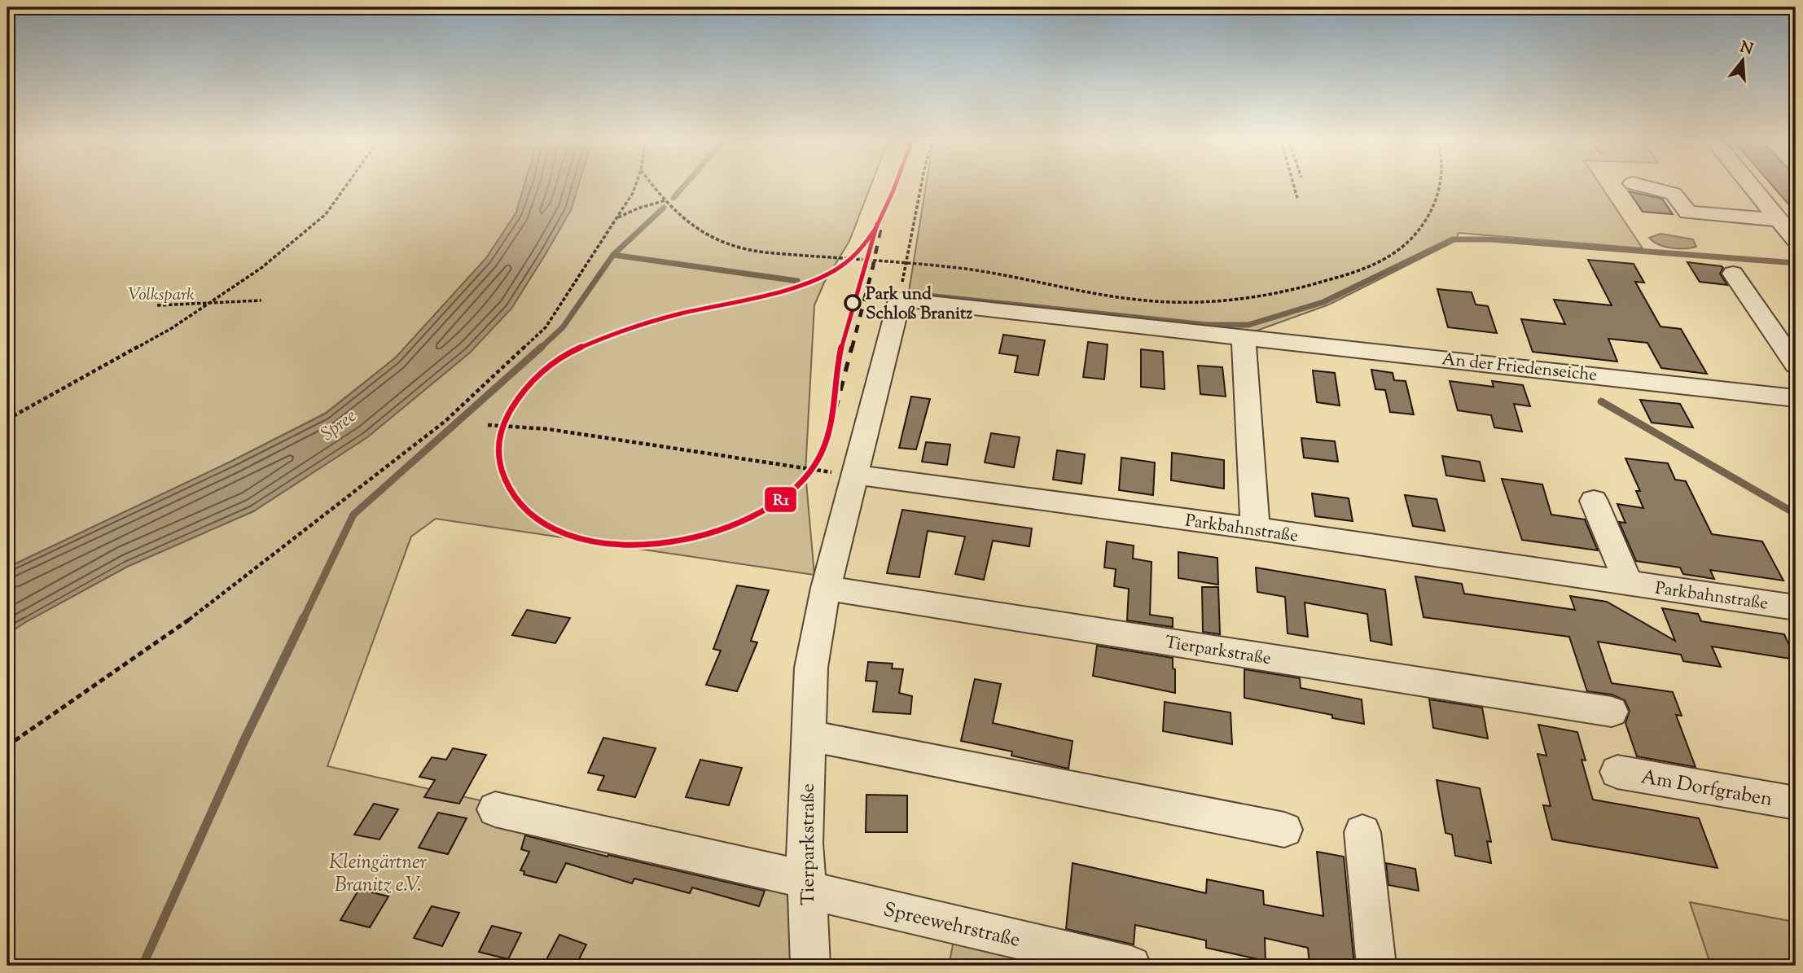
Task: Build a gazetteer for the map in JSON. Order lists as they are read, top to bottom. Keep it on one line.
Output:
{"streets":{"street":["An der Friedenseiche","Parkbahnstraße","Tierparkstraße","Am Dorfgraben","Spreewehrstraße"]},"crossings":[["An der Friedenseiche","Tierparkstraße"],["Parkbahnstraße","Tierparkstraße"],["Tierparkstraße","Spreewehrstraße"]],"water":["Spree"],"parks":["Volkspark","Kleingärtner Branitz e.V."],"places":["Park und Schloß Branitz"],"lines":["transit line R1"],"north":"top"}
